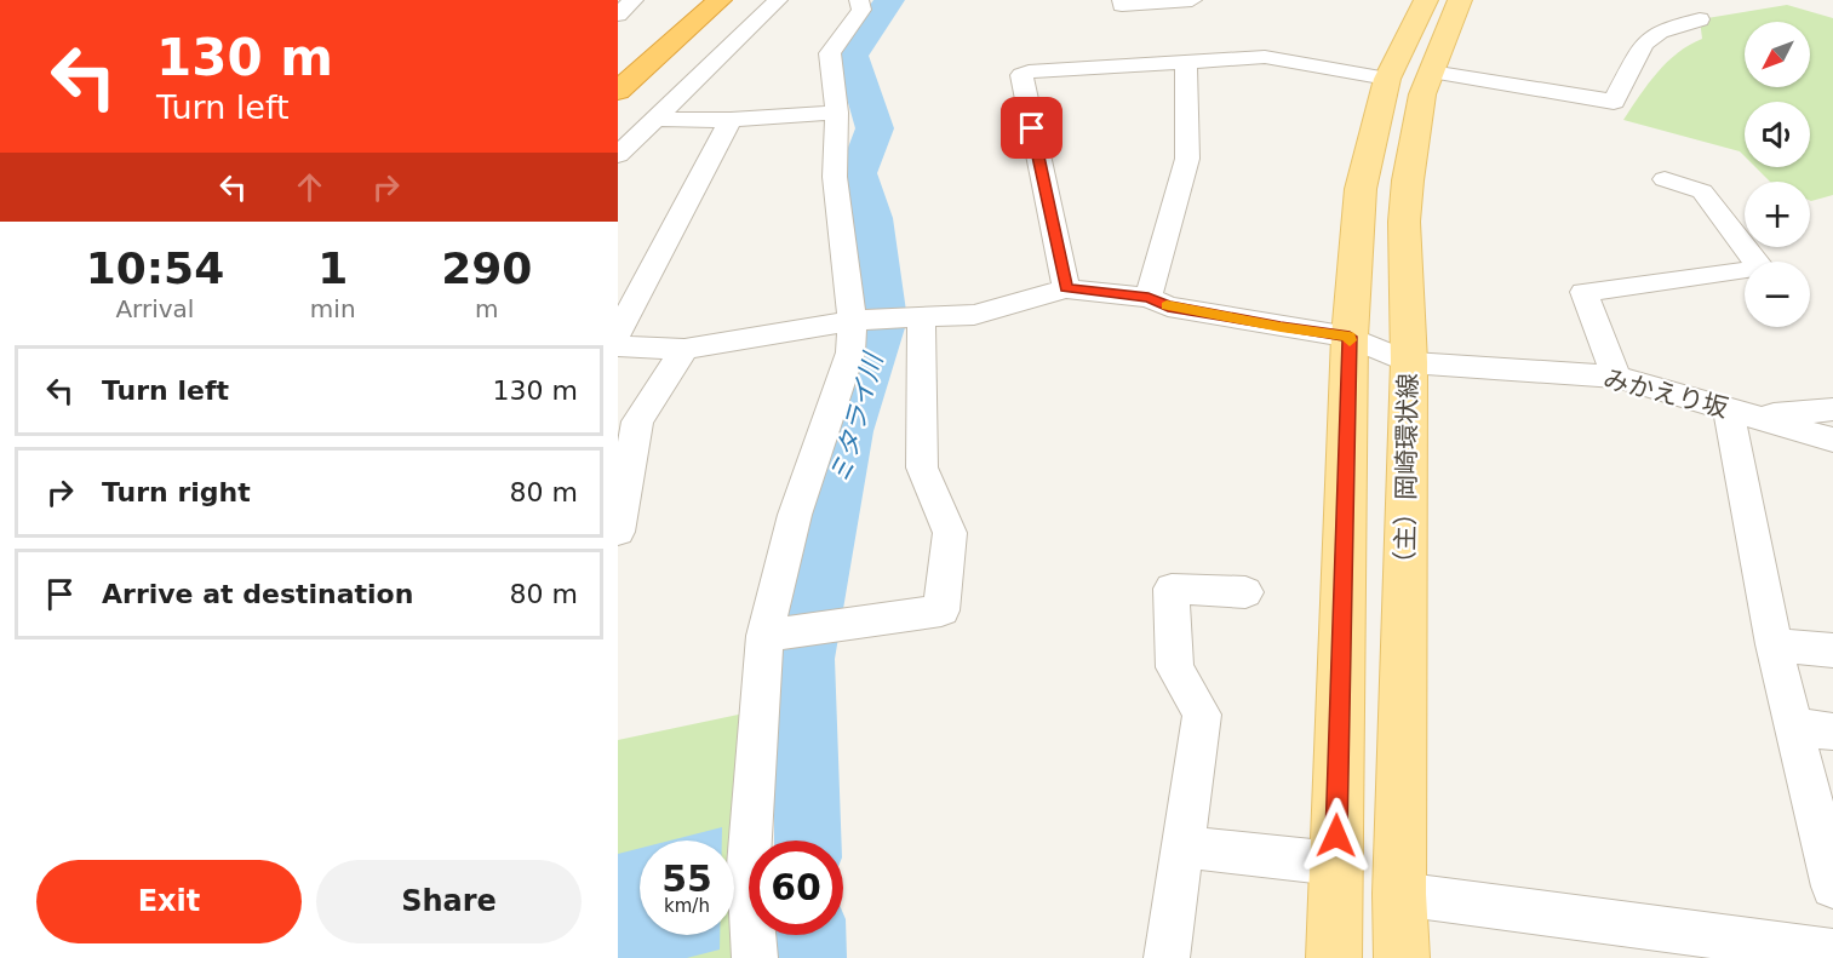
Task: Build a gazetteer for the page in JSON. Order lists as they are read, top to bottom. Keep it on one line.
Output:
{"streets":{"main road":["（主）岡崎環状線"],"street":["みかえり坂"]},"crossings":[["みかえり坂","（主）岡崎環状線"]],"water":["ミタライ川"],"north":"bottom left","page":{"turn":["130 m","Turn left"],"map_buttons":["+","−"],"eta":["10:54","Arrival","1","min","290","m"],"list":[{"name":"Turn left","value":"130 m"},{"name":"Turn right","value":"80 m"},{"name":"Arrive at destination","value":"80 m"}],"speed":"55 km/h","limit":"60","buttons":["Exit","Share"]}}
